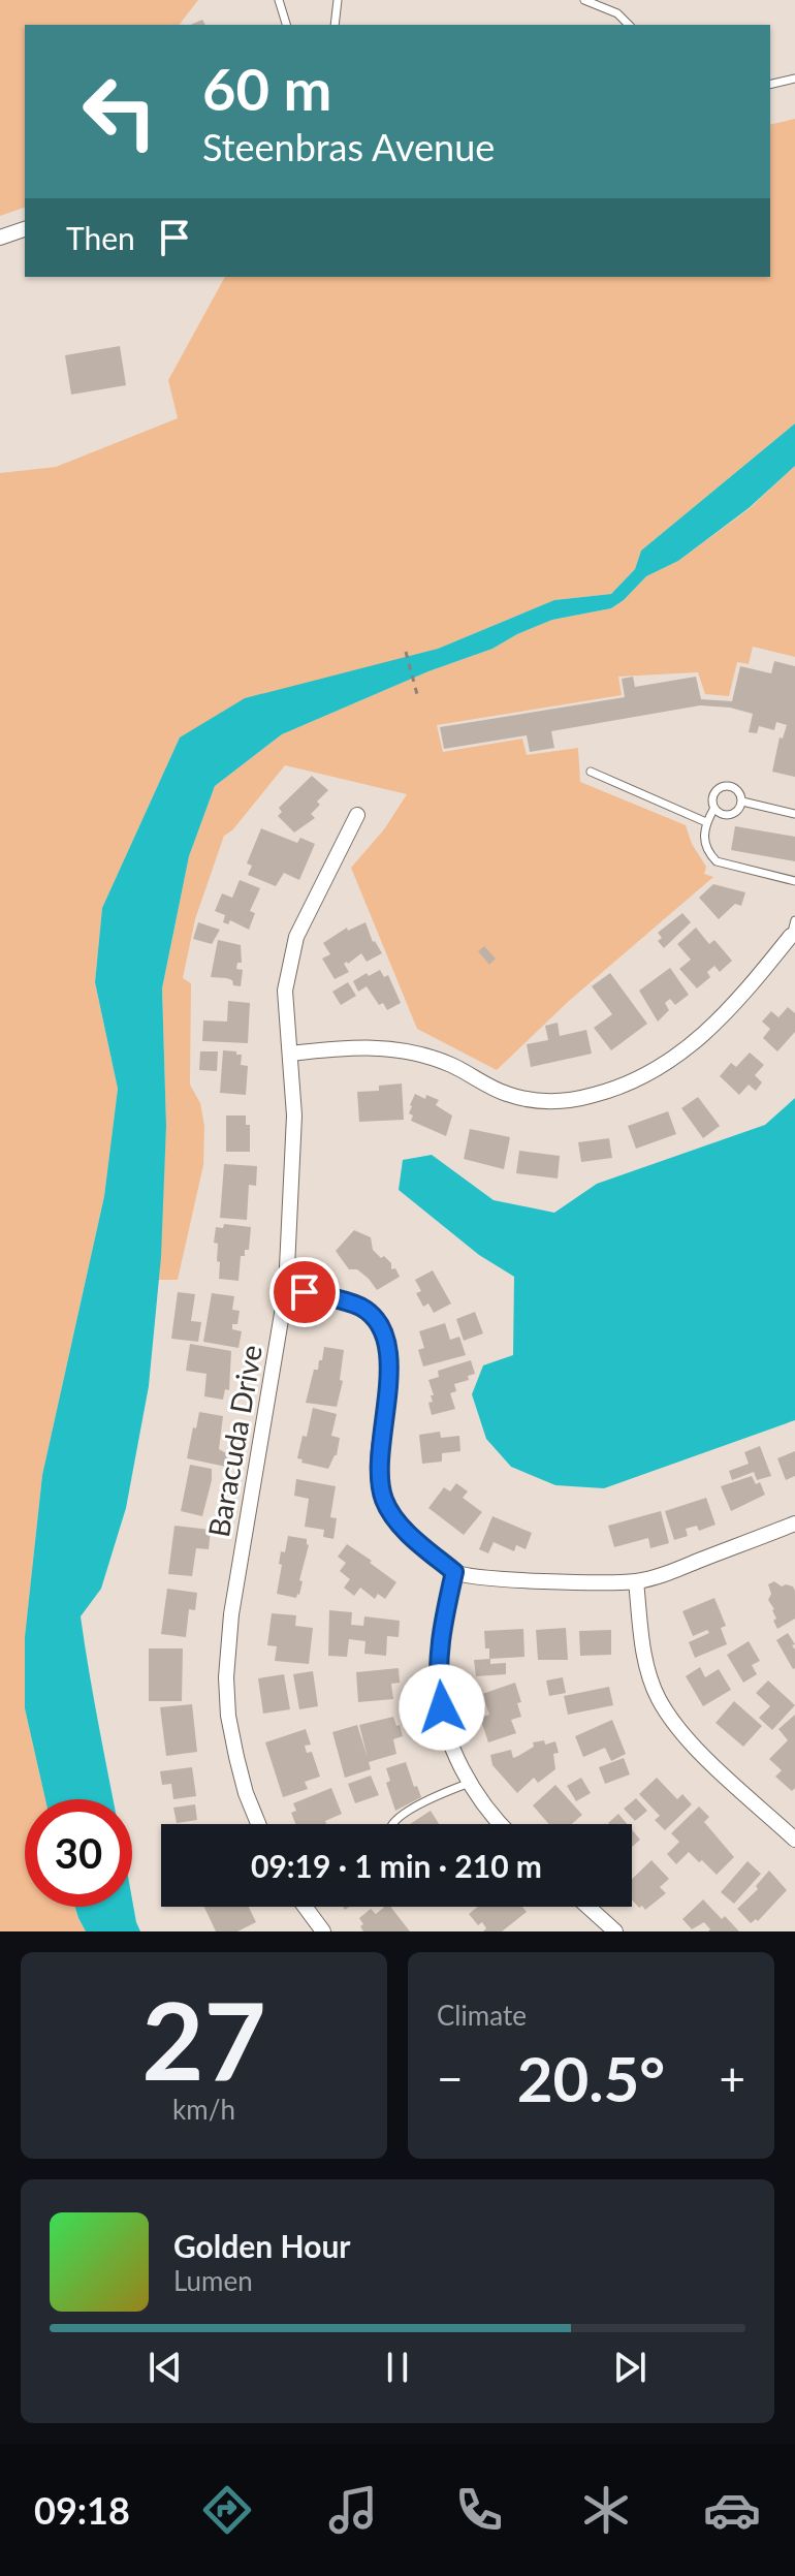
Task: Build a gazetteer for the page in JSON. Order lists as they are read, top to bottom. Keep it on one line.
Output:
{"streets":{"street":["Baracuda Drive"]},"page":{"turn":["60 m","Steenbras Avenue"],"then":"Then","limit":"30","trip":"09:19 · 1 min · 210 m","tile":[["27","km/h"],"Climate"],"heat":["−","20.5°","+"],"song":["Golden Hour","Lumen"],"tabs":"09:18"}}
